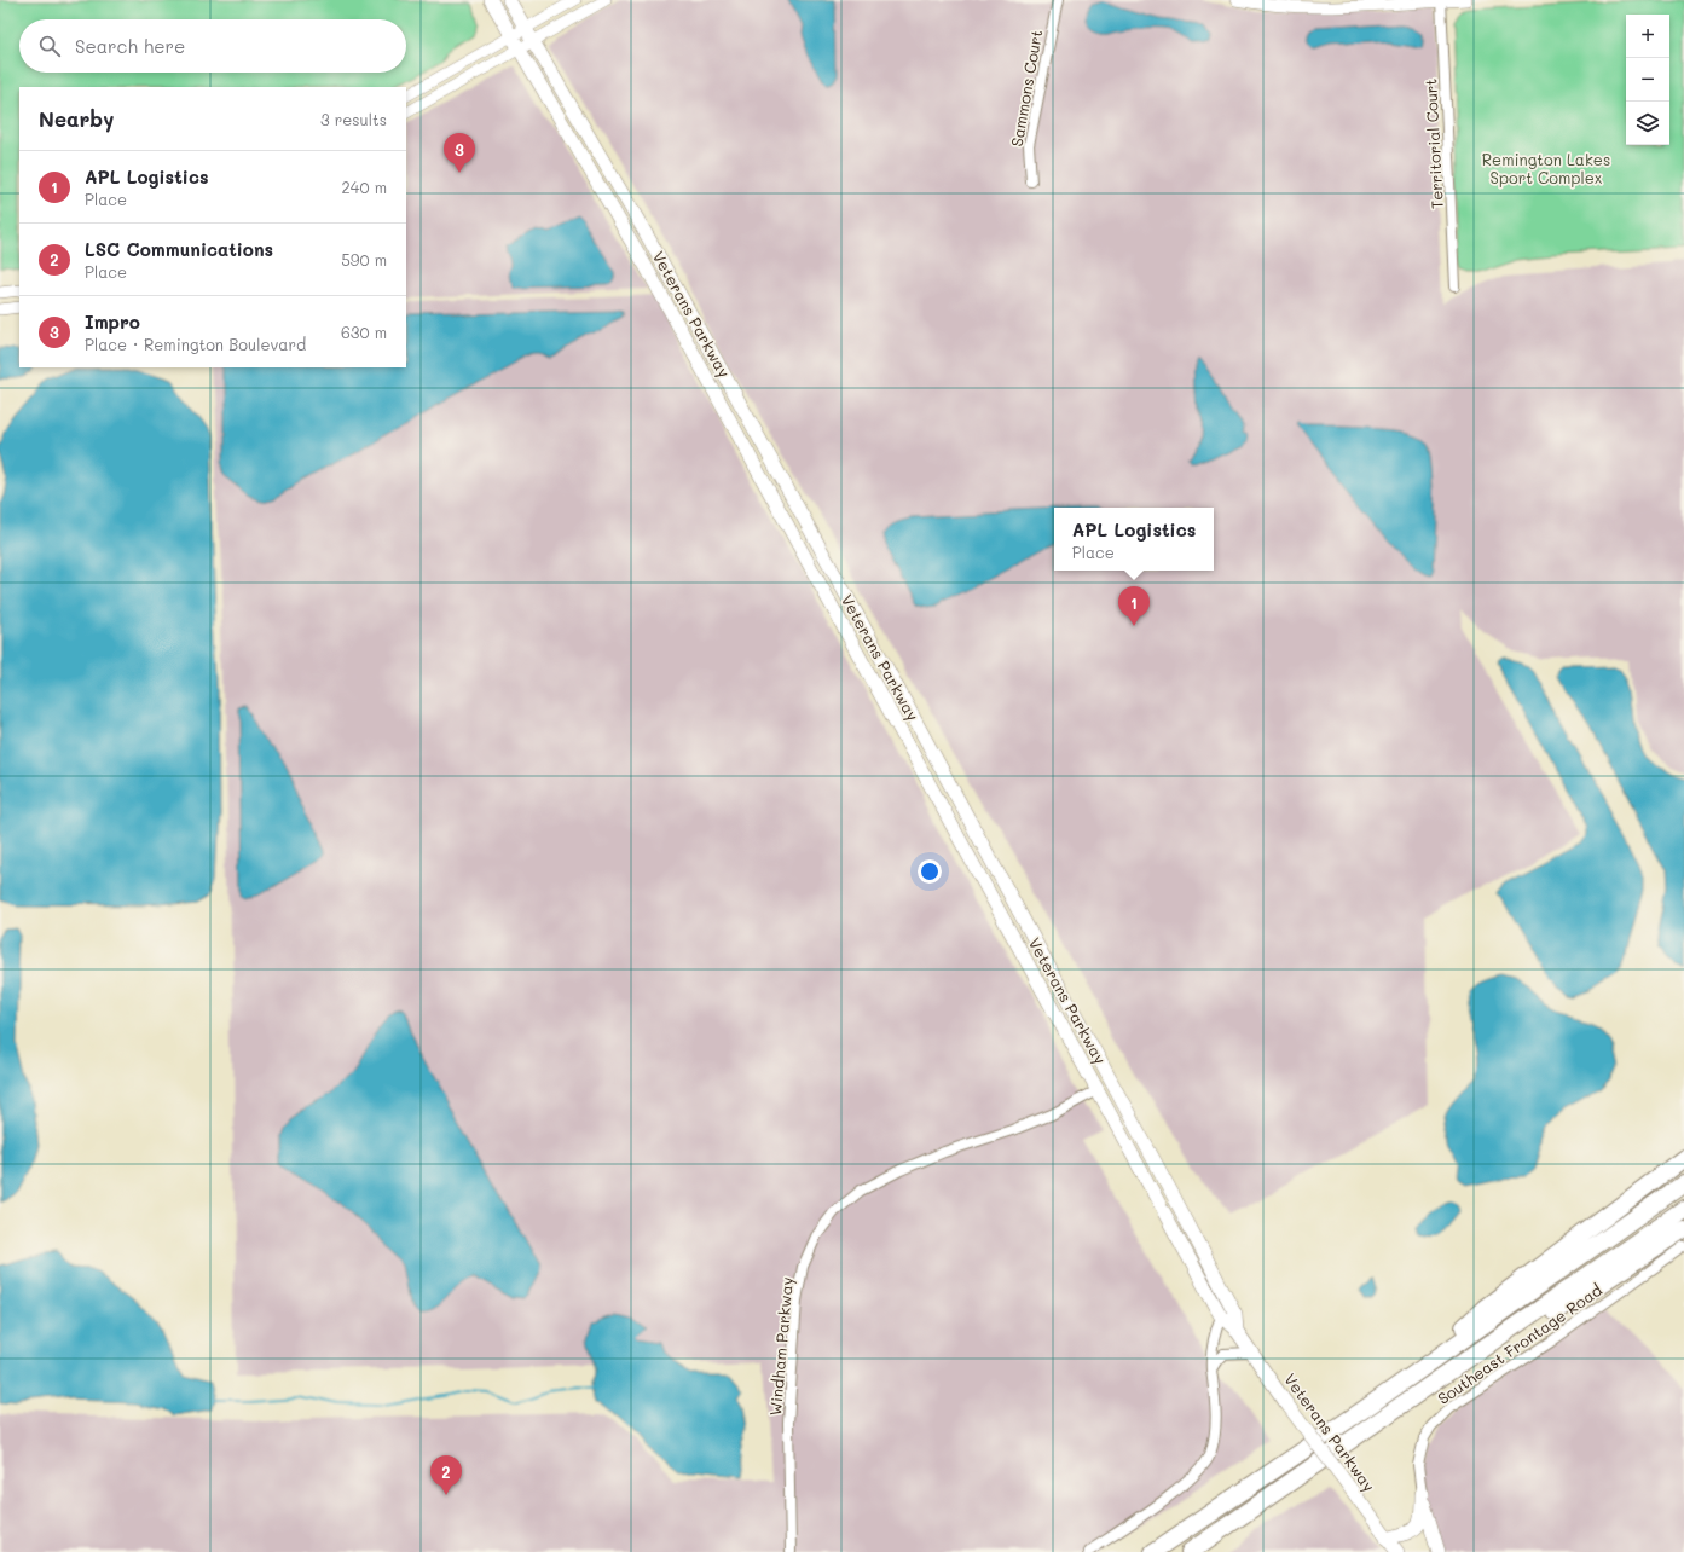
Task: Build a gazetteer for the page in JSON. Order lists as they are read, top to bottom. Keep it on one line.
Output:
{"streets":{"main road":["Veterans Parkway"],"street":["Sammons Court","Territorial Court","Southeast Frontage Road","Windham Parkway"]},"crossings":[["Veterans Parkway","Windham Parkway"]],"parks":["Remington Lakes Sport Complex"],"page":{"map_buttons":["+","−"],"search":"Search here","heading":["Nearby","3 results"],"pins":["3","1","2"],"list":[{"mark":"1","name":"APL Logistics","note":"Place","value":"240 m"},{"mark":"2","name":"LSC Communications","note":"Place","value":"590 m"},{"mark":"3","name":"Impro","note":"Place · Remington Boulevard","value":"630 m"}],"popup":["APL Logistics","Place"]}}
